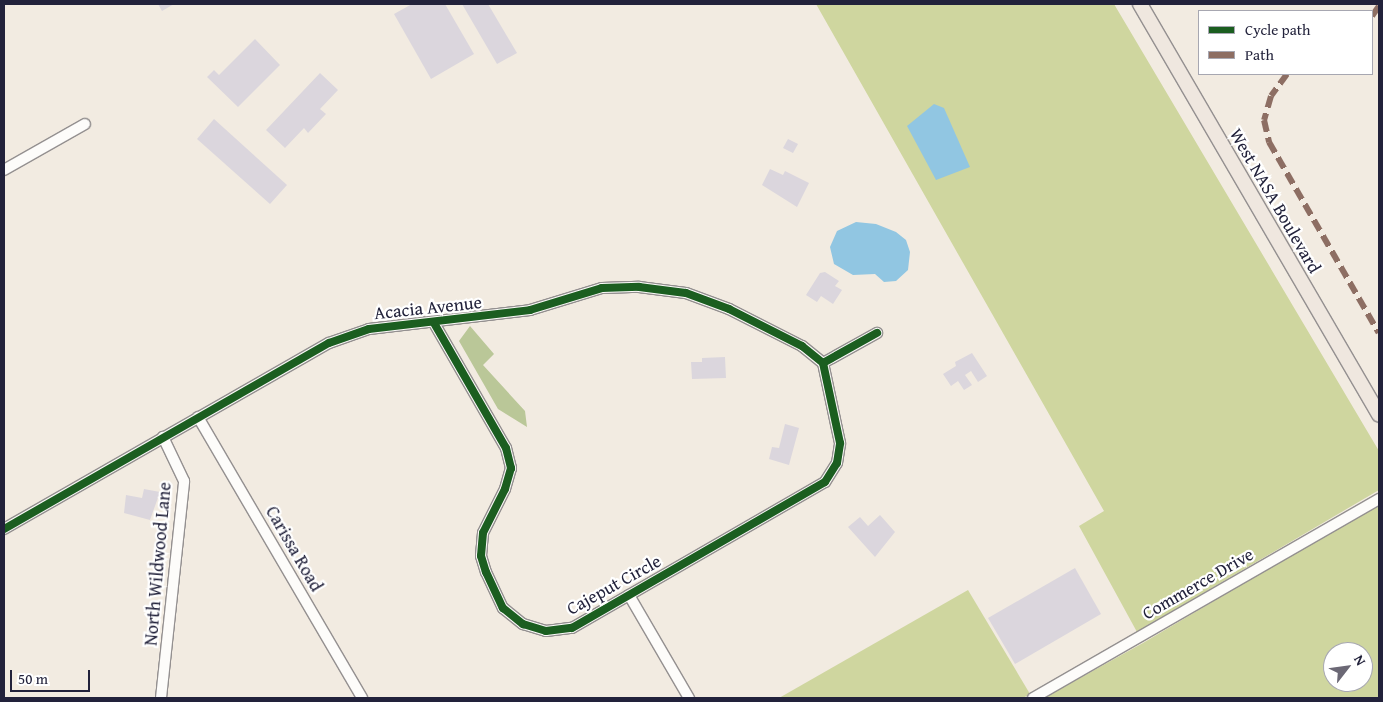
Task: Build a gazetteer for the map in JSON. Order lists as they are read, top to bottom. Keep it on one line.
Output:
{"streets":{"main road":["West NASA Boulevard"],"street":["Acacia Avenue","Carissa Road","North Wildwood Lane","Commerce Drive","Cajeput Circle"]},"crossings":[["Acacia Avenue","Carissa Road"],["Acacia Avenue","North Wildwood Lane"],["Acacia Avenue","Cajeput Circle"]],"legend":["Cycle path","Path"],"scale_bar":"50 m","north":"top right"}
